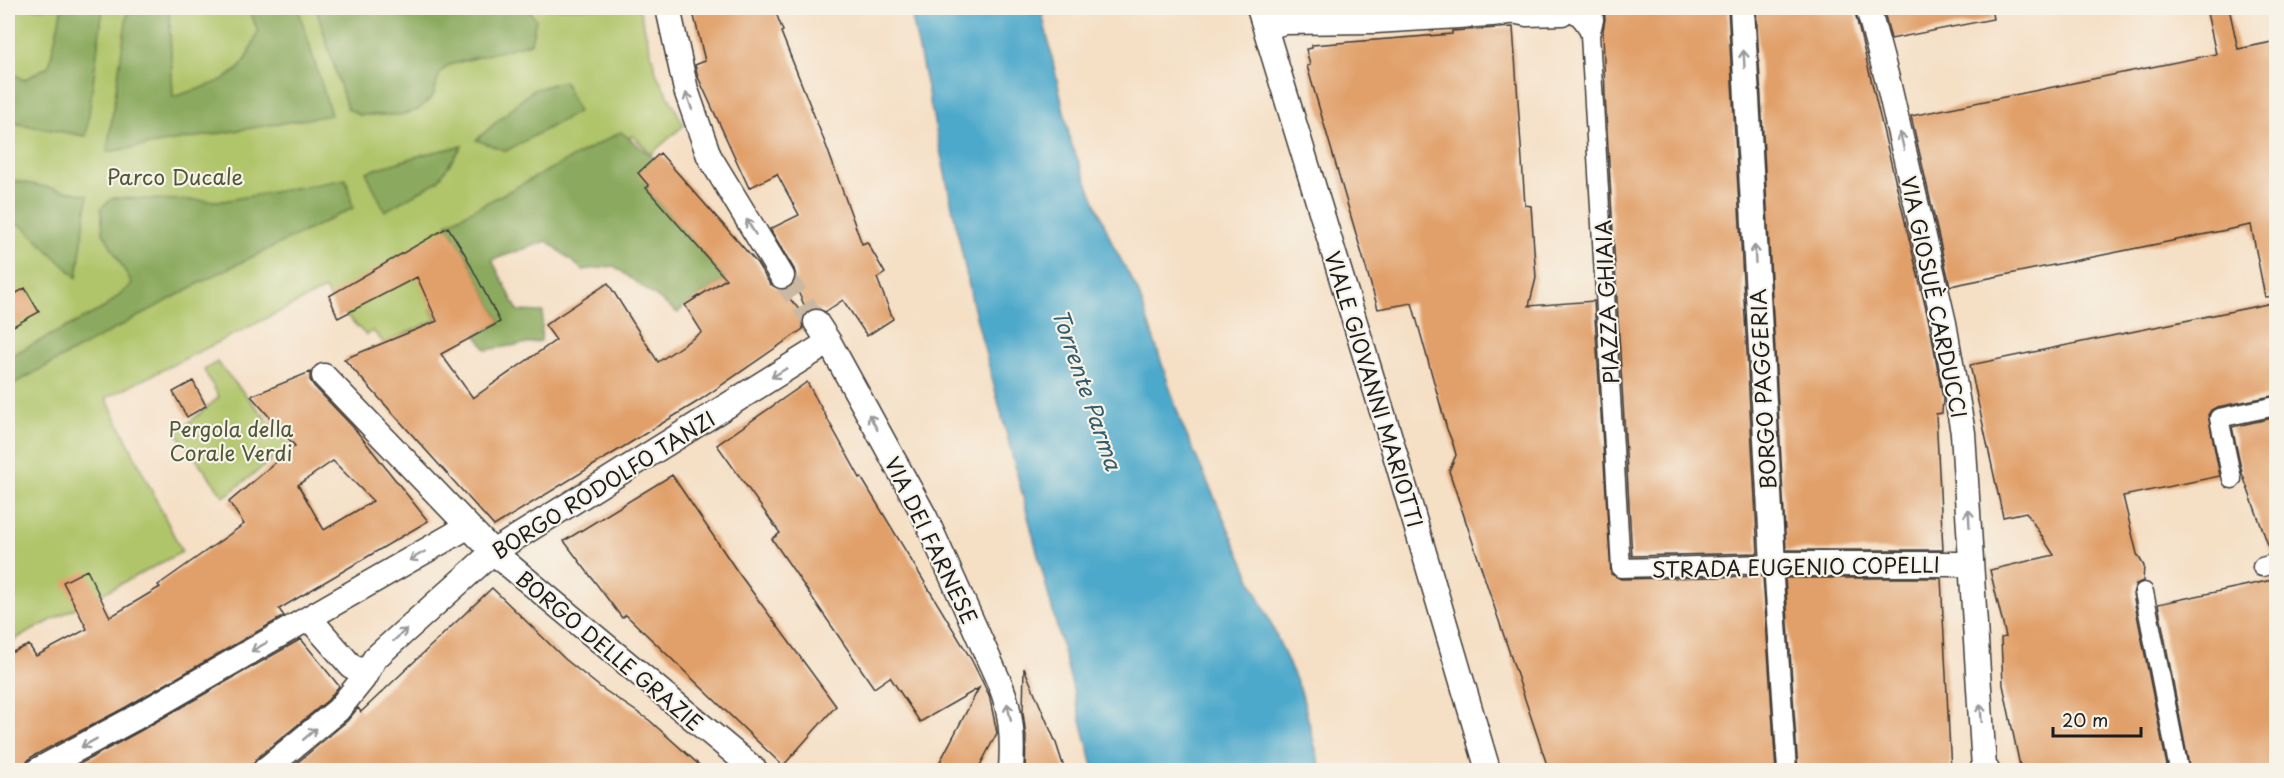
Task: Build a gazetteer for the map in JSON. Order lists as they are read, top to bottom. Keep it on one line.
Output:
{"streets":{"street":["VIA GIOSUÈ CARDUCCI","PIAZZA GHIAIA","VIALE GIOVANNI MARIOTTI","BORGO PAGGERIA","BORGO RODOLFO TANZI","VIA DEI FARNESE","STRADA EUGENIO COPELLI","BORGO DELLE GRAZIE"]},"crossings":[["VIA GIOSUÈ CARDUCCI","STRADA EUGENIO COPELLI"],["PIAZZA GHIAIA","STRADA EUGENIO COPELLI"],["BORGO PAGGERIA","STRADA EUGENIO COPELLI"],["BORGO RODOLFO TANZI","VIA DEI FARNESE"],["BORGO RODOLFO TANZI","BORGO DELLE GRAZIE"]],"one_way":["VIA GIOSUÈ CARDUCCI","BORGO PAGGERIA","VIA DEI FARNESE"],"water":["Torrente Parma"],"parks":["Parco Ducale","Pergola della Corale Verdi"],"scale_bar":"20 m"}
